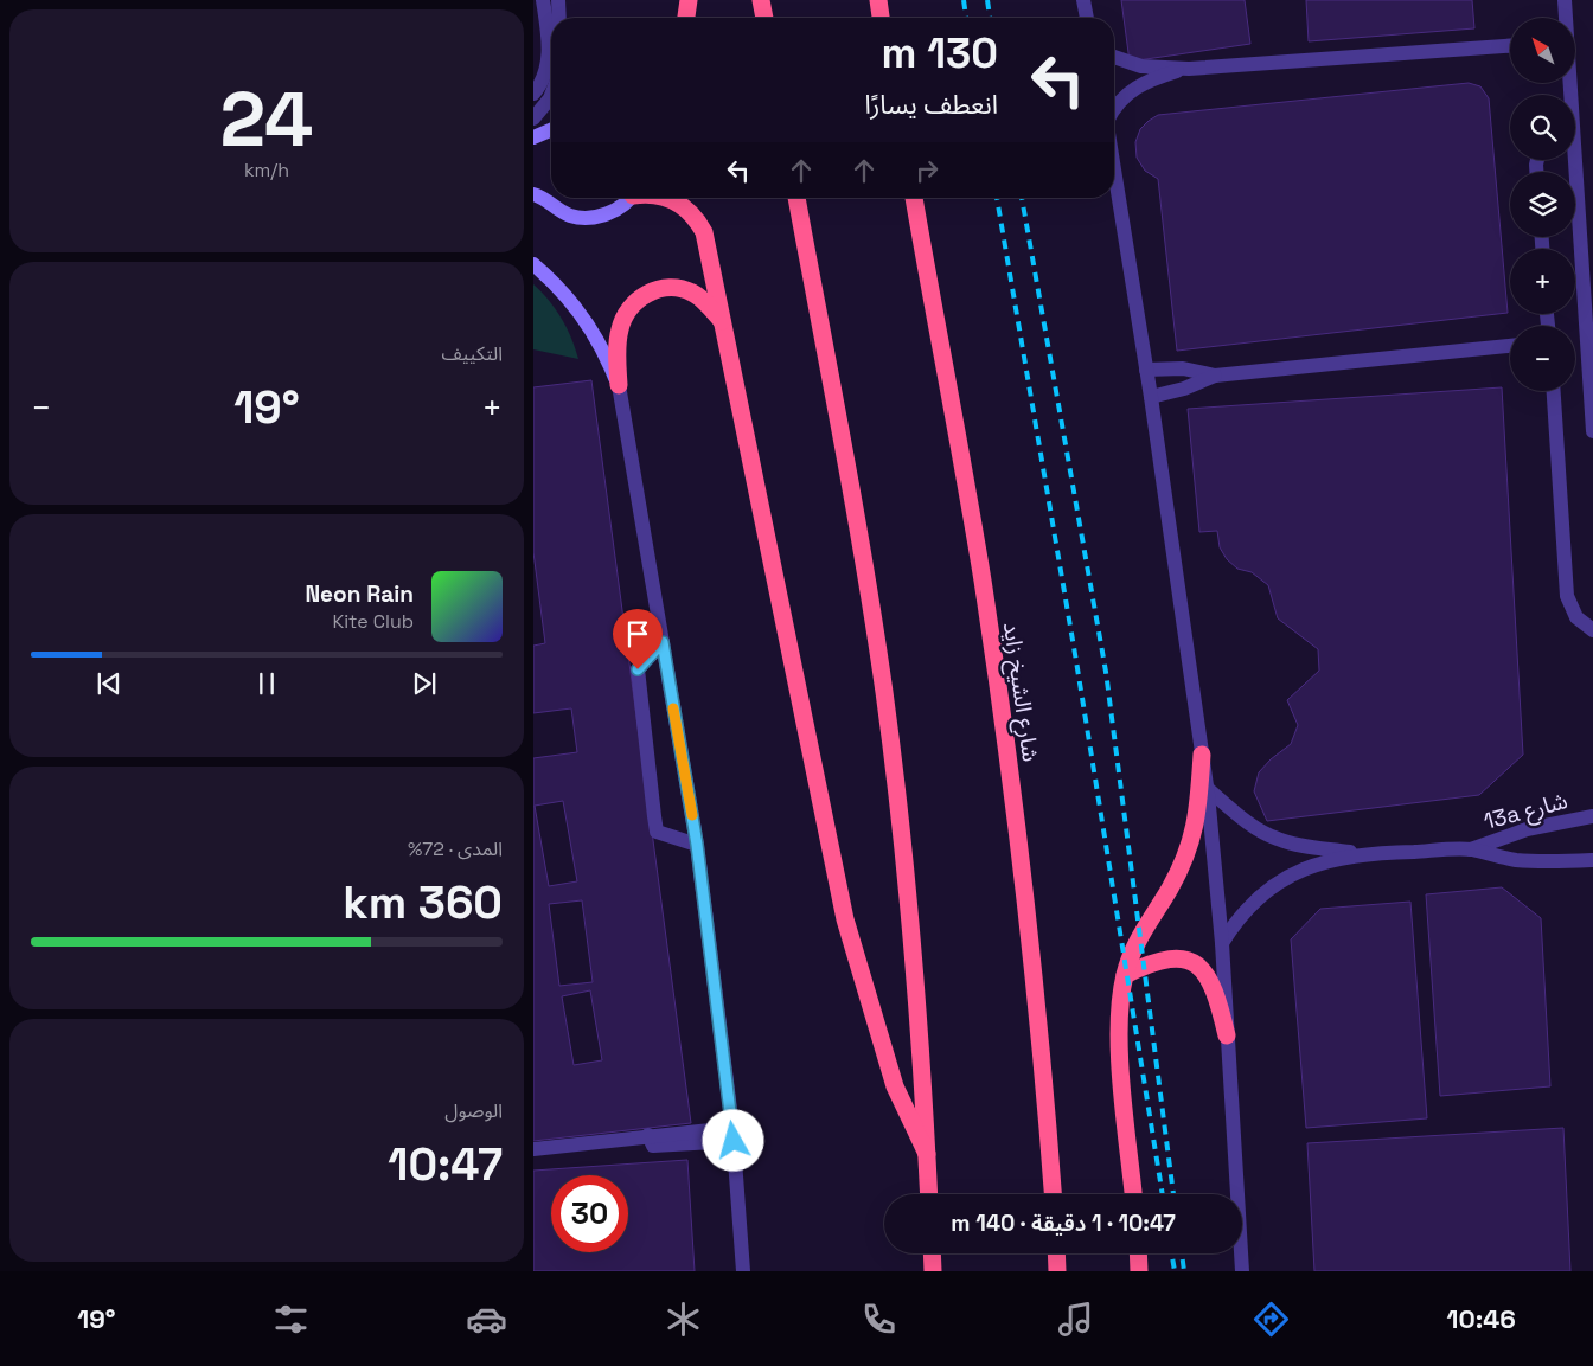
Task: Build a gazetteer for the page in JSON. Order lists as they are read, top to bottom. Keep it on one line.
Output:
{"streets":{"highway":["شارع الشيخ زايد"],"street":["13a شارع"]},"north":"top left","page":{"tile":[["24","km/h"],"التكييف",["المدى · 72%","360 km"],["الوصول","10:47"]],"map_buttons":["+","−"],"turn":["130 m","انعطف يسارًا"],"heat":["−","19°","+"],"song":["Neon Rain","Kite Club"],"limit":"30","trip":"10:47 · 1 دقيقة · 140 m","tabs":["10:46","19°"]}}
